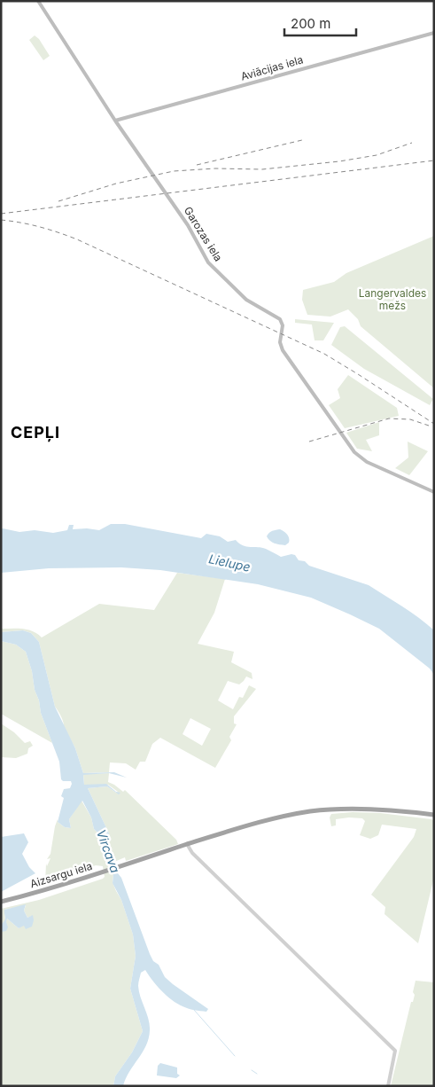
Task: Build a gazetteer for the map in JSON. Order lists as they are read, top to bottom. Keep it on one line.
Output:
{"streets":{"highway":["Aizsargu iela"],"main road":["Aviācijas iela","Garozas iela"]},"crossings":[["Aviācijas iela","Garozas iela"]],"districts":["CEPĻI"],"water":["Lielupe","Vircava"],"parks":["Langervaldes mežs"],"scale_bar":"200 m"}
